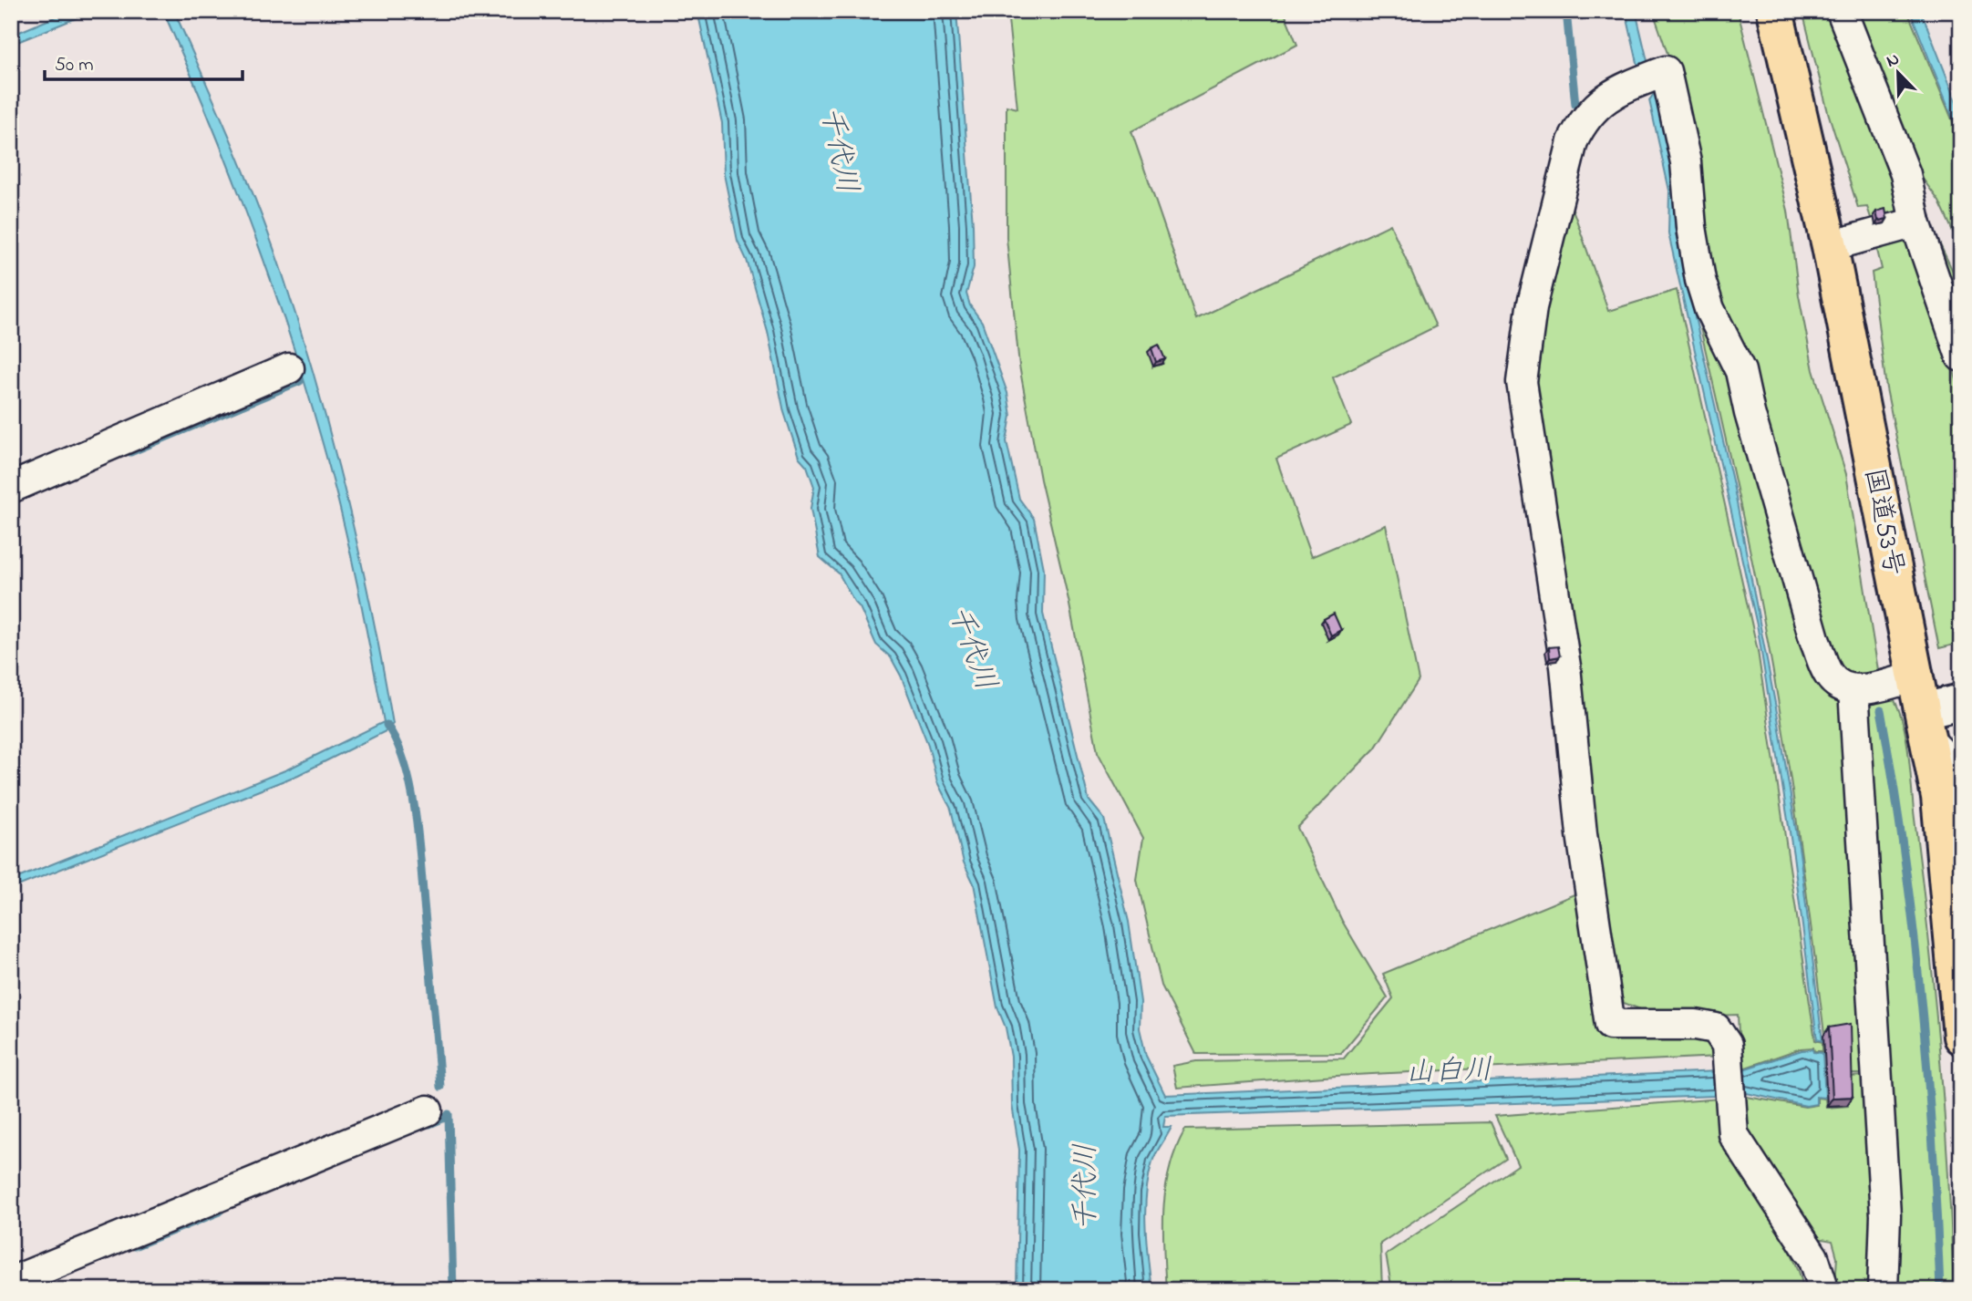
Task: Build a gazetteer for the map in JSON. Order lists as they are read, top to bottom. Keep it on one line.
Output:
{"streets":{"highway":["国道53号"]},"water":["千代川","山白川"],"scale_bar":"50 m","north":"top left"}
